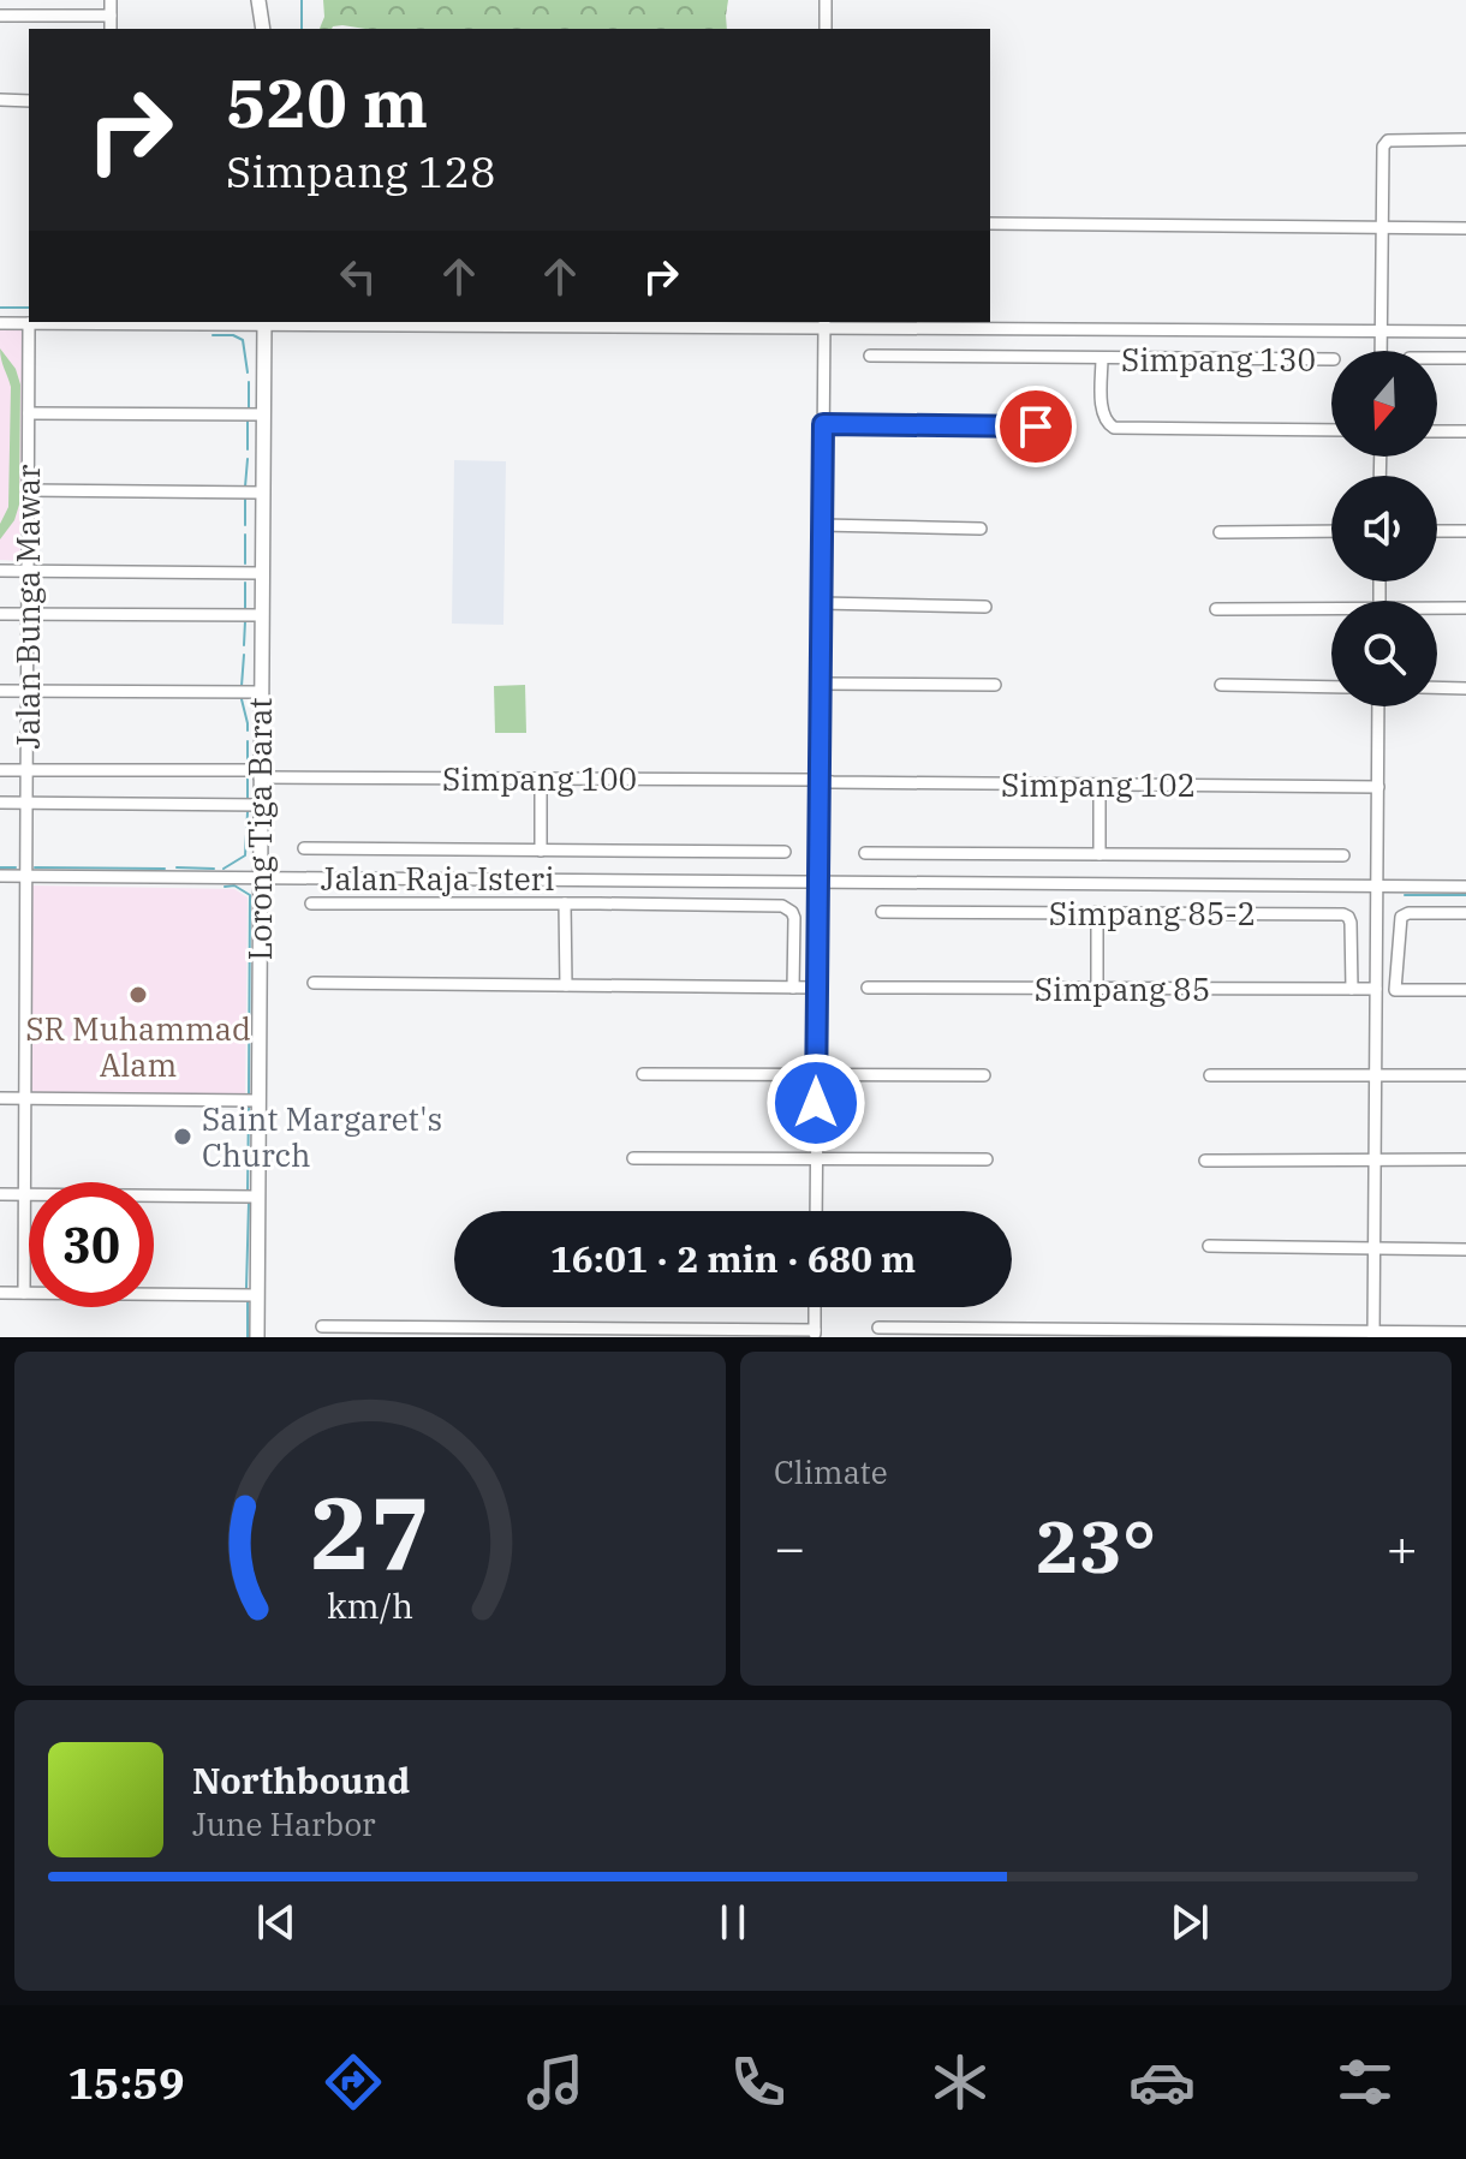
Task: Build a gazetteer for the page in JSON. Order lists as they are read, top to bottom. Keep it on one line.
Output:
{"streets":{"main road":["Lorong Tiga Barat"],"street":["Simpang 130","Jalan Bunga Mawar","Simpang 100","Simpang 102","Jalan Raja Isteri","Simpang 85-2","Simpang 85"]},"crossings":[["Jalan Bunga Mawar","Simpang 100"],["Jalan Bunga Mawar","Jalan Raja Isteri"],["Simpang 100","Simpang 102"],["Simpang 100","Lorong Tiga Barat"],["Lorong Tiga Barat","Jalan Raja Isteri"],["Simpang 85-2","Simpang 85"]],"places":["SR Muhammad Alam","Saint Margaret's Church"],"north":"bottom","page":{"turn":["520 m","Simpang 128"],"limit":"30","trip":"16:01 · 2 min · 680 m","tile":"Climate","heat":["−","23°","+"],"song":["Northbound","June Harbor"],"tabs":"15:59","gauge":["27","km/h"]}}
